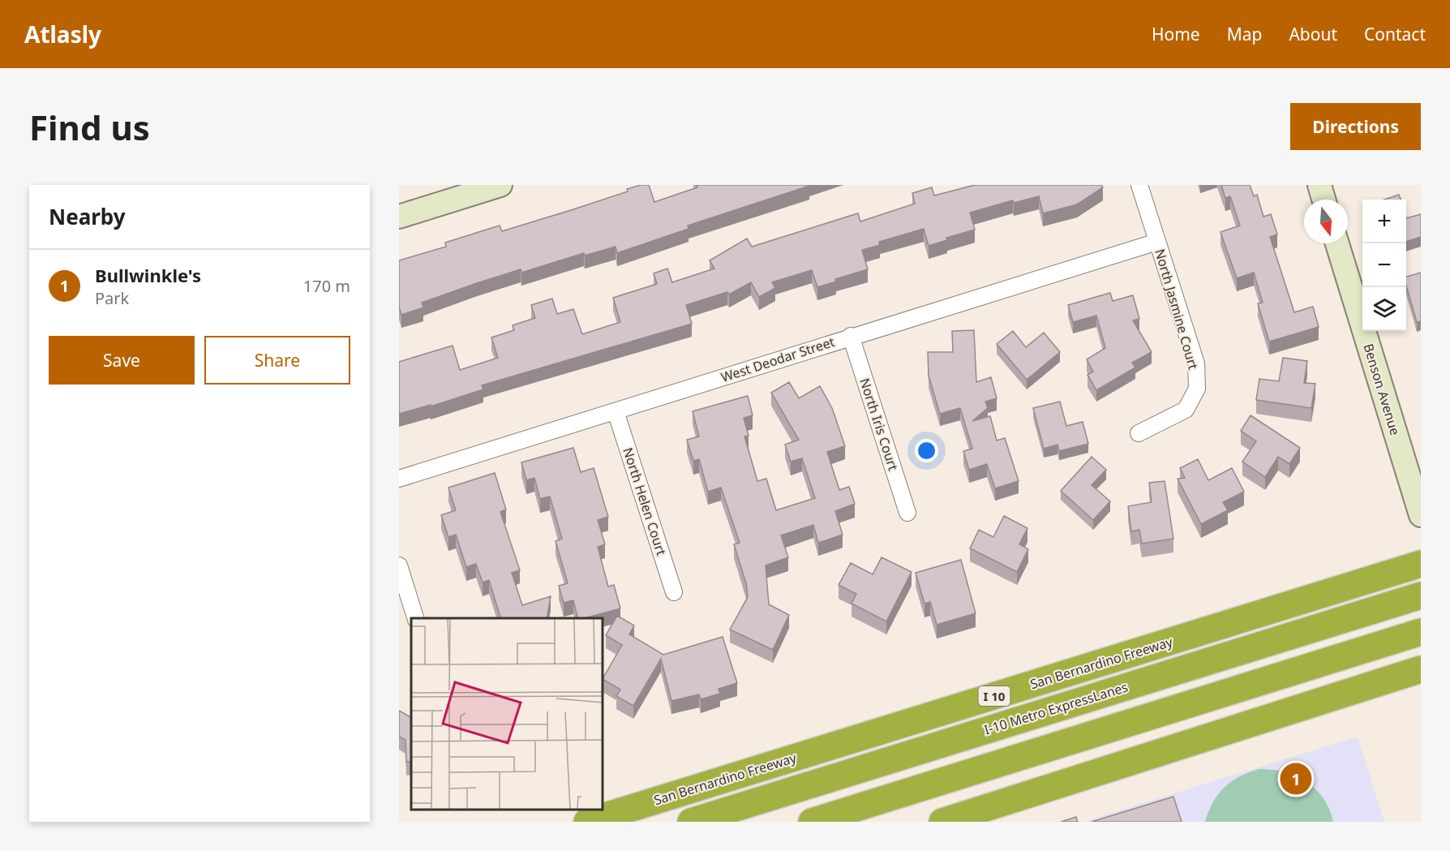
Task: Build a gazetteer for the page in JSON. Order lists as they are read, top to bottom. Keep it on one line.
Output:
{"streets":{"highway":["San Bernardino Freeway","I 10","I-10 Metro ExpressLanes"],"main road":["Benson Avenue"],"street":["North Jasmine Court","West Deodar Street","North Iris Court","North Helen Court"]},"crossings":[["North Jasmine Court","West Deodar Street"],["West Deodar Street","North Iris Court"],["West Deodar Street","North Helen Court"]],"north":"bottom","page":{"header":"Atlasly","nav":["Home","Map","About","Contact"],"buttons":["Directions",["Save","Share"]],"title":"Find us","heading":"Nearby","map_buttons":["+","−"],"list":[{"mark":"1","name":"Bullwinkle's","note":"Park","value":"170 m"}],"pins":"1"}}
